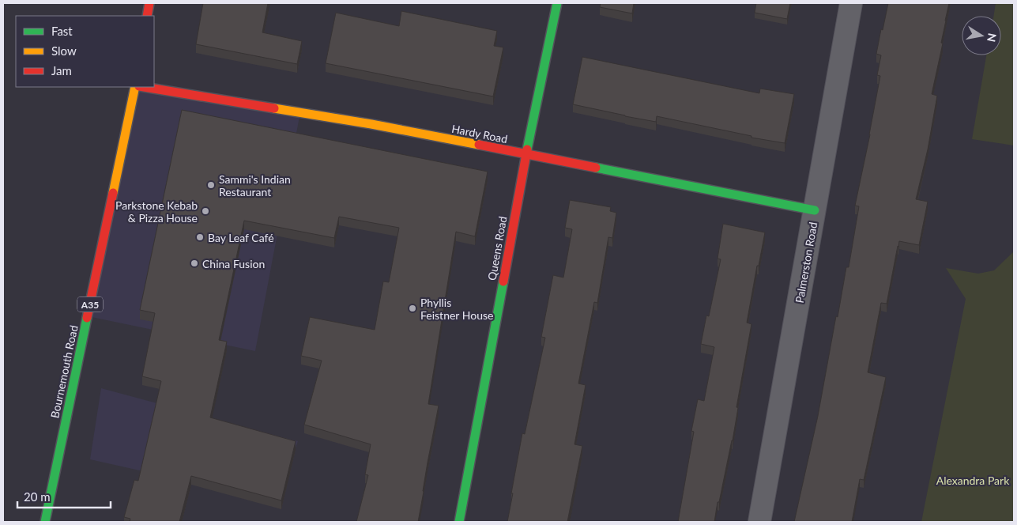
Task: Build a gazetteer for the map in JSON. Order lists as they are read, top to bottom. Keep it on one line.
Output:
{"streets":{"main road":["Hardy Road","Queens Road","A35","Bournemouth Road"],"street":["Palmerston Road"]},"crossings":[["Hardy Road","Queens Road"],["Hardy Road","Palmerston Road"]],"parks":["Alexandra Park"],"places":["Sammi's Indian Restaurant","Parkstone Kebab & Pizza House","Bay Leaf Café","China Fusion","Phyllis Feistner House"],"legend":["Fast","Slow","Jam"],"scale_bar":"20 m","north":"right"}
